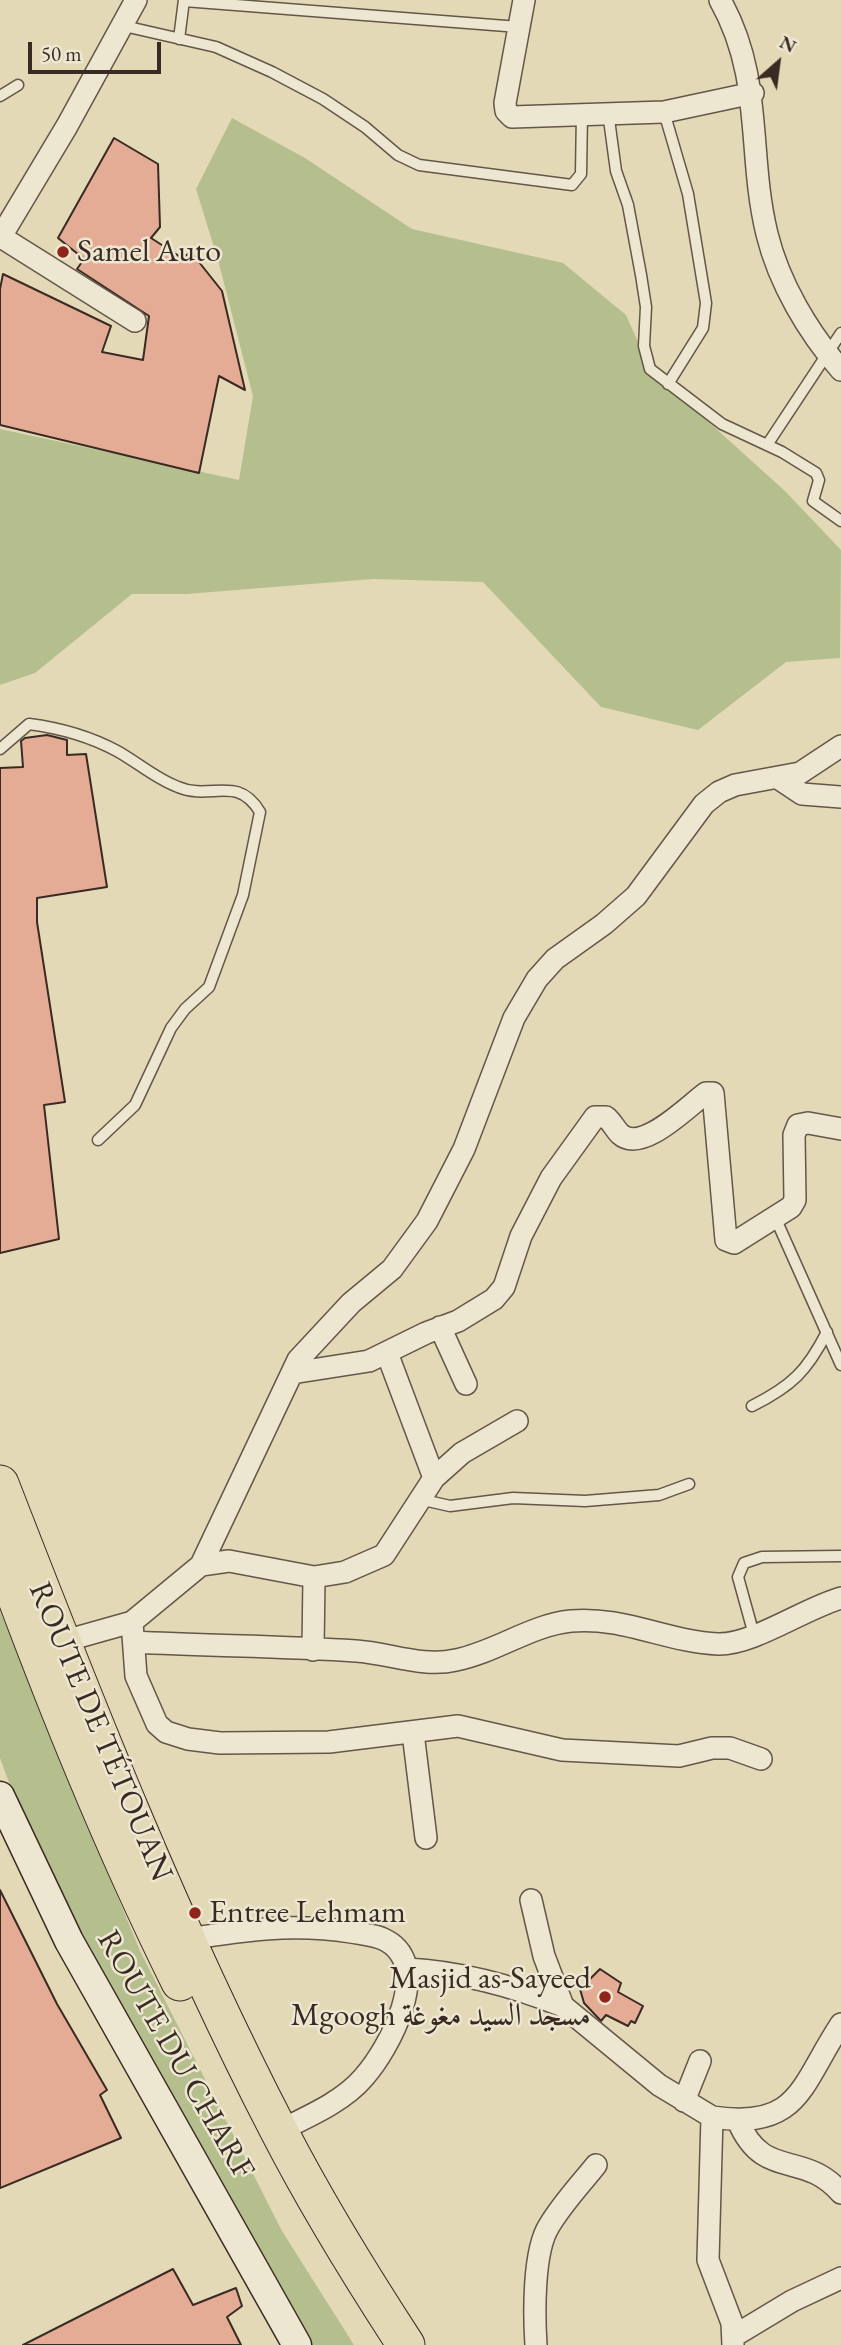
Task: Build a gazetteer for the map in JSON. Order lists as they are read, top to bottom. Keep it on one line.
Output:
{"streets":{"highway":["ROUTE DE TÉTOUAN"],"street":["ROUTE DU CHARF"]},"places":["Samel Auto","Entree Lehmam","Masjid as-Sayeed Mgoogh مسجد السيد مغوغة"],"scale_bar":"50 m","north":"top right"}
